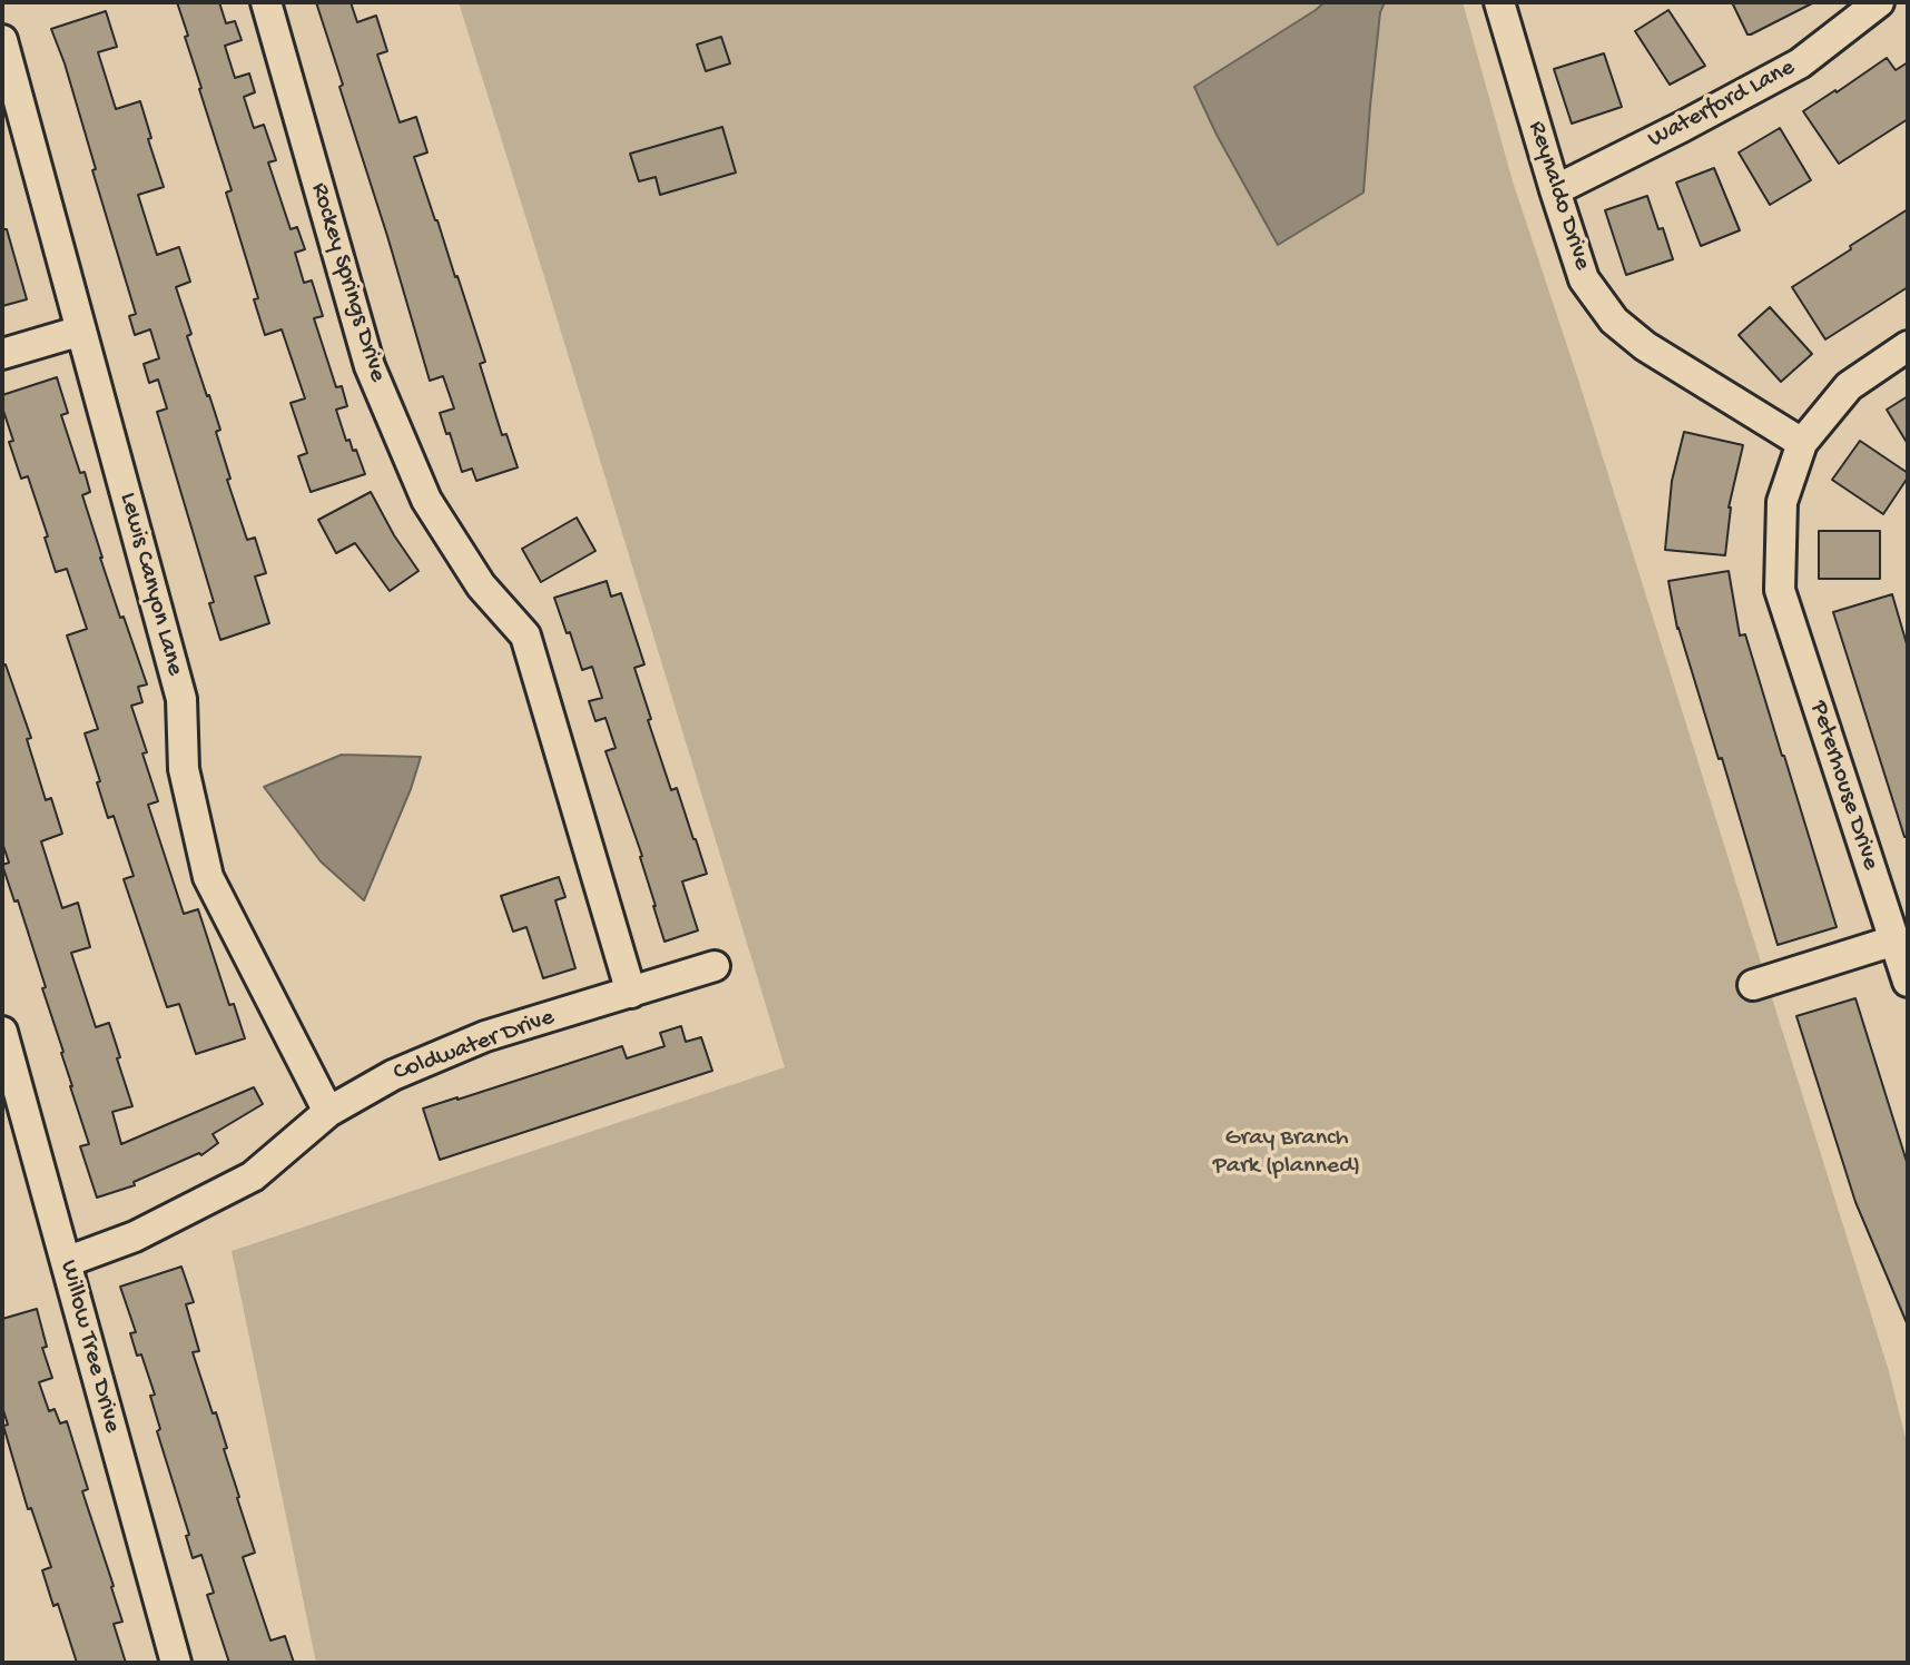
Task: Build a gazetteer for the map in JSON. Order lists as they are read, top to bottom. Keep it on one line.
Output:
{"streets":{"street":["Waterford Lane","Reynaldo Drive","Rockey Springs Drive","Lewis Canyon Lane","Peterhouse Drive","Coldwater Drive","Willow Tree Drive"]},"crossings":[["Waterford Lane","Reynaldo Drive"],["Reynaldo Drive","Peterhouse Drive"],["Rockey Springs Drive","Coldwater Drive"],["Lewis Canyon Lane","Coldwater Drive"],["Coldwater Drive","Willow Tree Drive"]],"parks":["Gray Branch Park (planned)"]}
